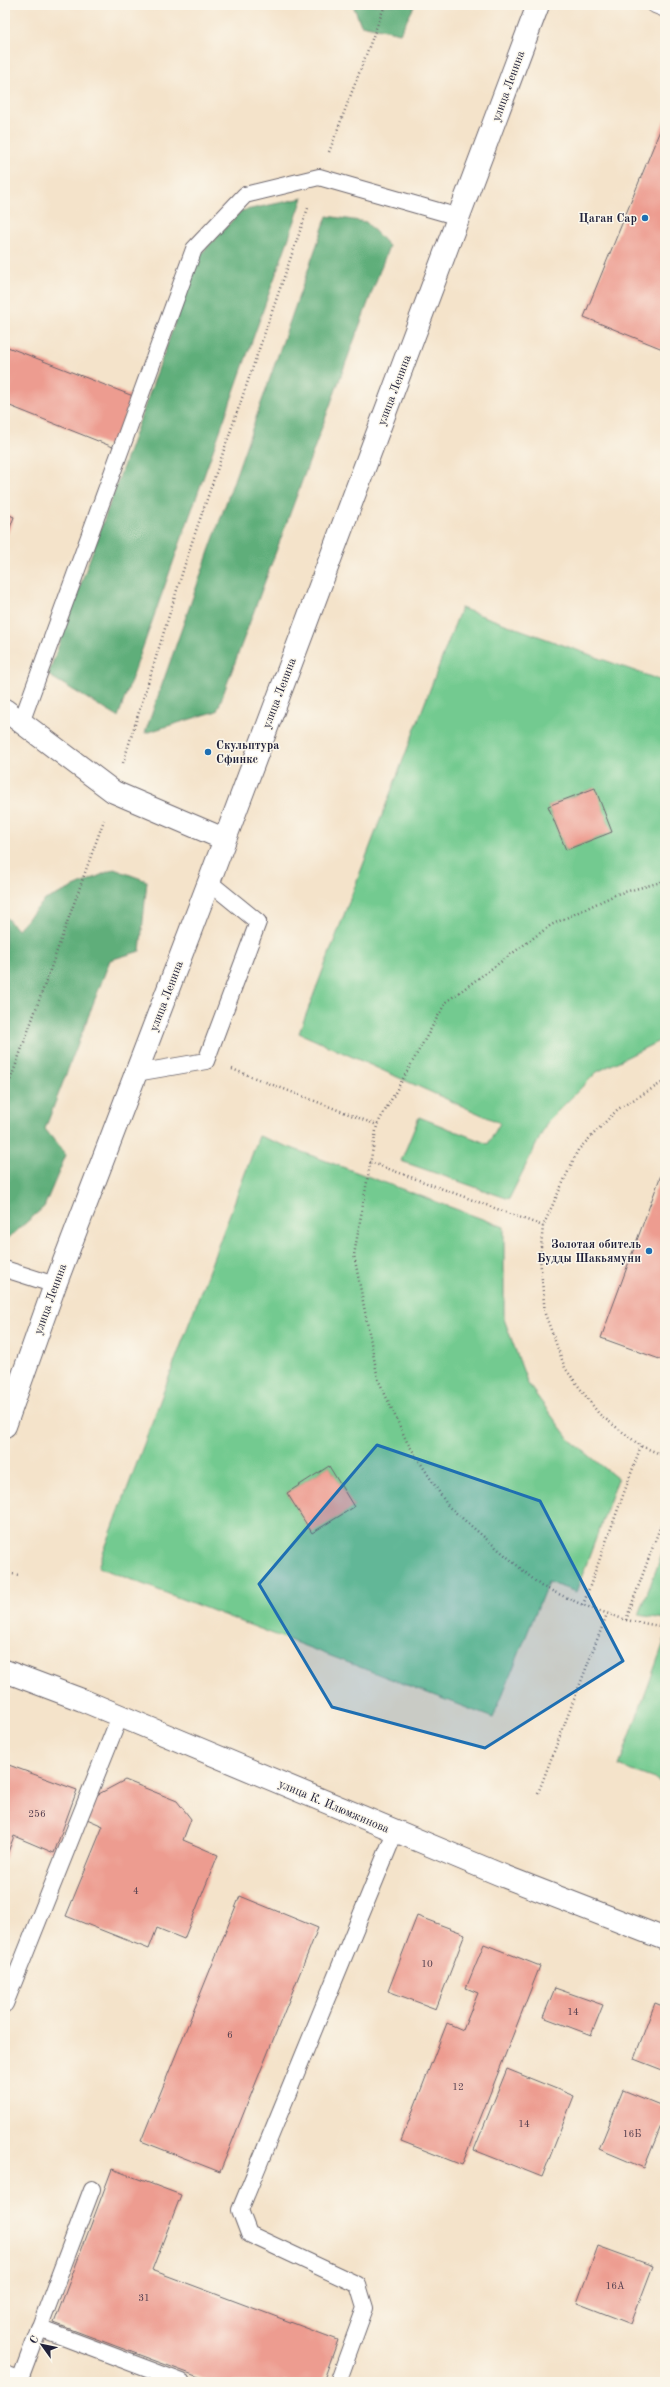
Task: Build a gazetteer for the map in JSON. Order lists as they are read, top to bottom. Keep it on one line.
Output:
{"streets":{"main road":["улица Ленина","улица К. Илюмжинова"]},"places":["Цаган Сар","Скульптура Сфинкс","Золотая обитель Будды Шакьямуни"],"house_numbers":["256","4","10","14","6","12","14","16Б","16А","31"],"north":"top left"}
